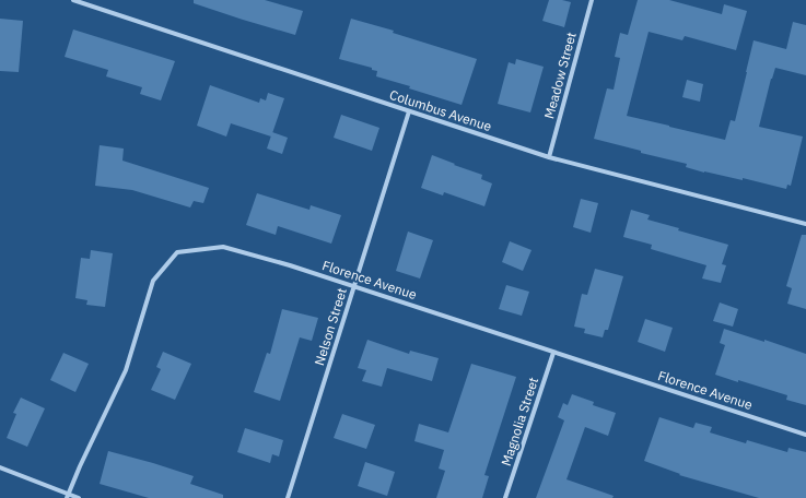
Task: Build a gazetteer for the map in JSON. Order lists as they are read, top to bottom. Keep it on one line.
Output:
{"streets":{"street":["Meadow Street","Columbus Avenue","Florence Avenue","Nelson Street","Magnolia Street"]},"crossings":[["Meadow Street","Columbus Avenue"],["Columbus Avenue","Nelson Street"],["Florence Avenue","Nelson Street"],["Florence Avenue","Magnolia Street"]]}
